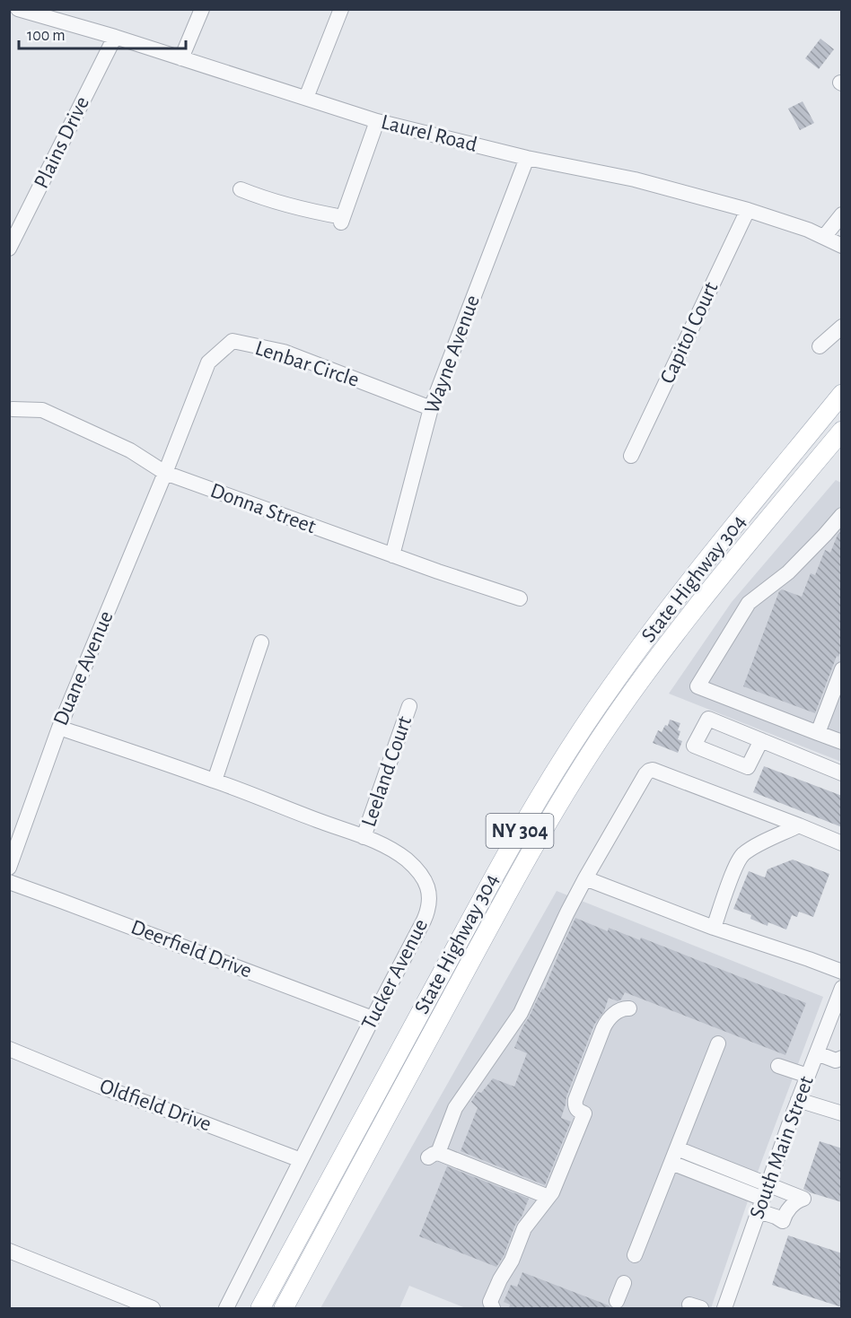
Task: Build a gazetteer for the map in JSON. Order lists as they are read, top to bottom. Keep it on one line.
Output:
{"streets":{"main road":["State Highway 304","NY 304"],"street":["Laurel Road","Plains Drive","Capitol Court","Wayne Avenue","Lenbar Circle","Donna Street","Duane Avenue","Leeland Court","Deerfield Drive","Tucker Avenue","Oldfield Drive","South Main Street"]},"crossings":[["Laurel Road","Plains Drive"],["Laurel Road","Capitol Court"],["Laurel Road","Wayne Avenue"],["Wayne Avenue","Lenbar Circle"],["Wayne Avenue","Donna Street"],["Lenbar Circle","Donna Street"],["Lenbar Circle","Duane Avenue"],["Donna Street","Duane Avenue"],["Duane Avenue","Tucker Avenue"],["Leeland Court","Tucker Avenue"],["Deerfield Drive","Tucker Avenue"],["Tucker Avenue","Oldfield Drive"]],"scale_bar":"100 m"}
